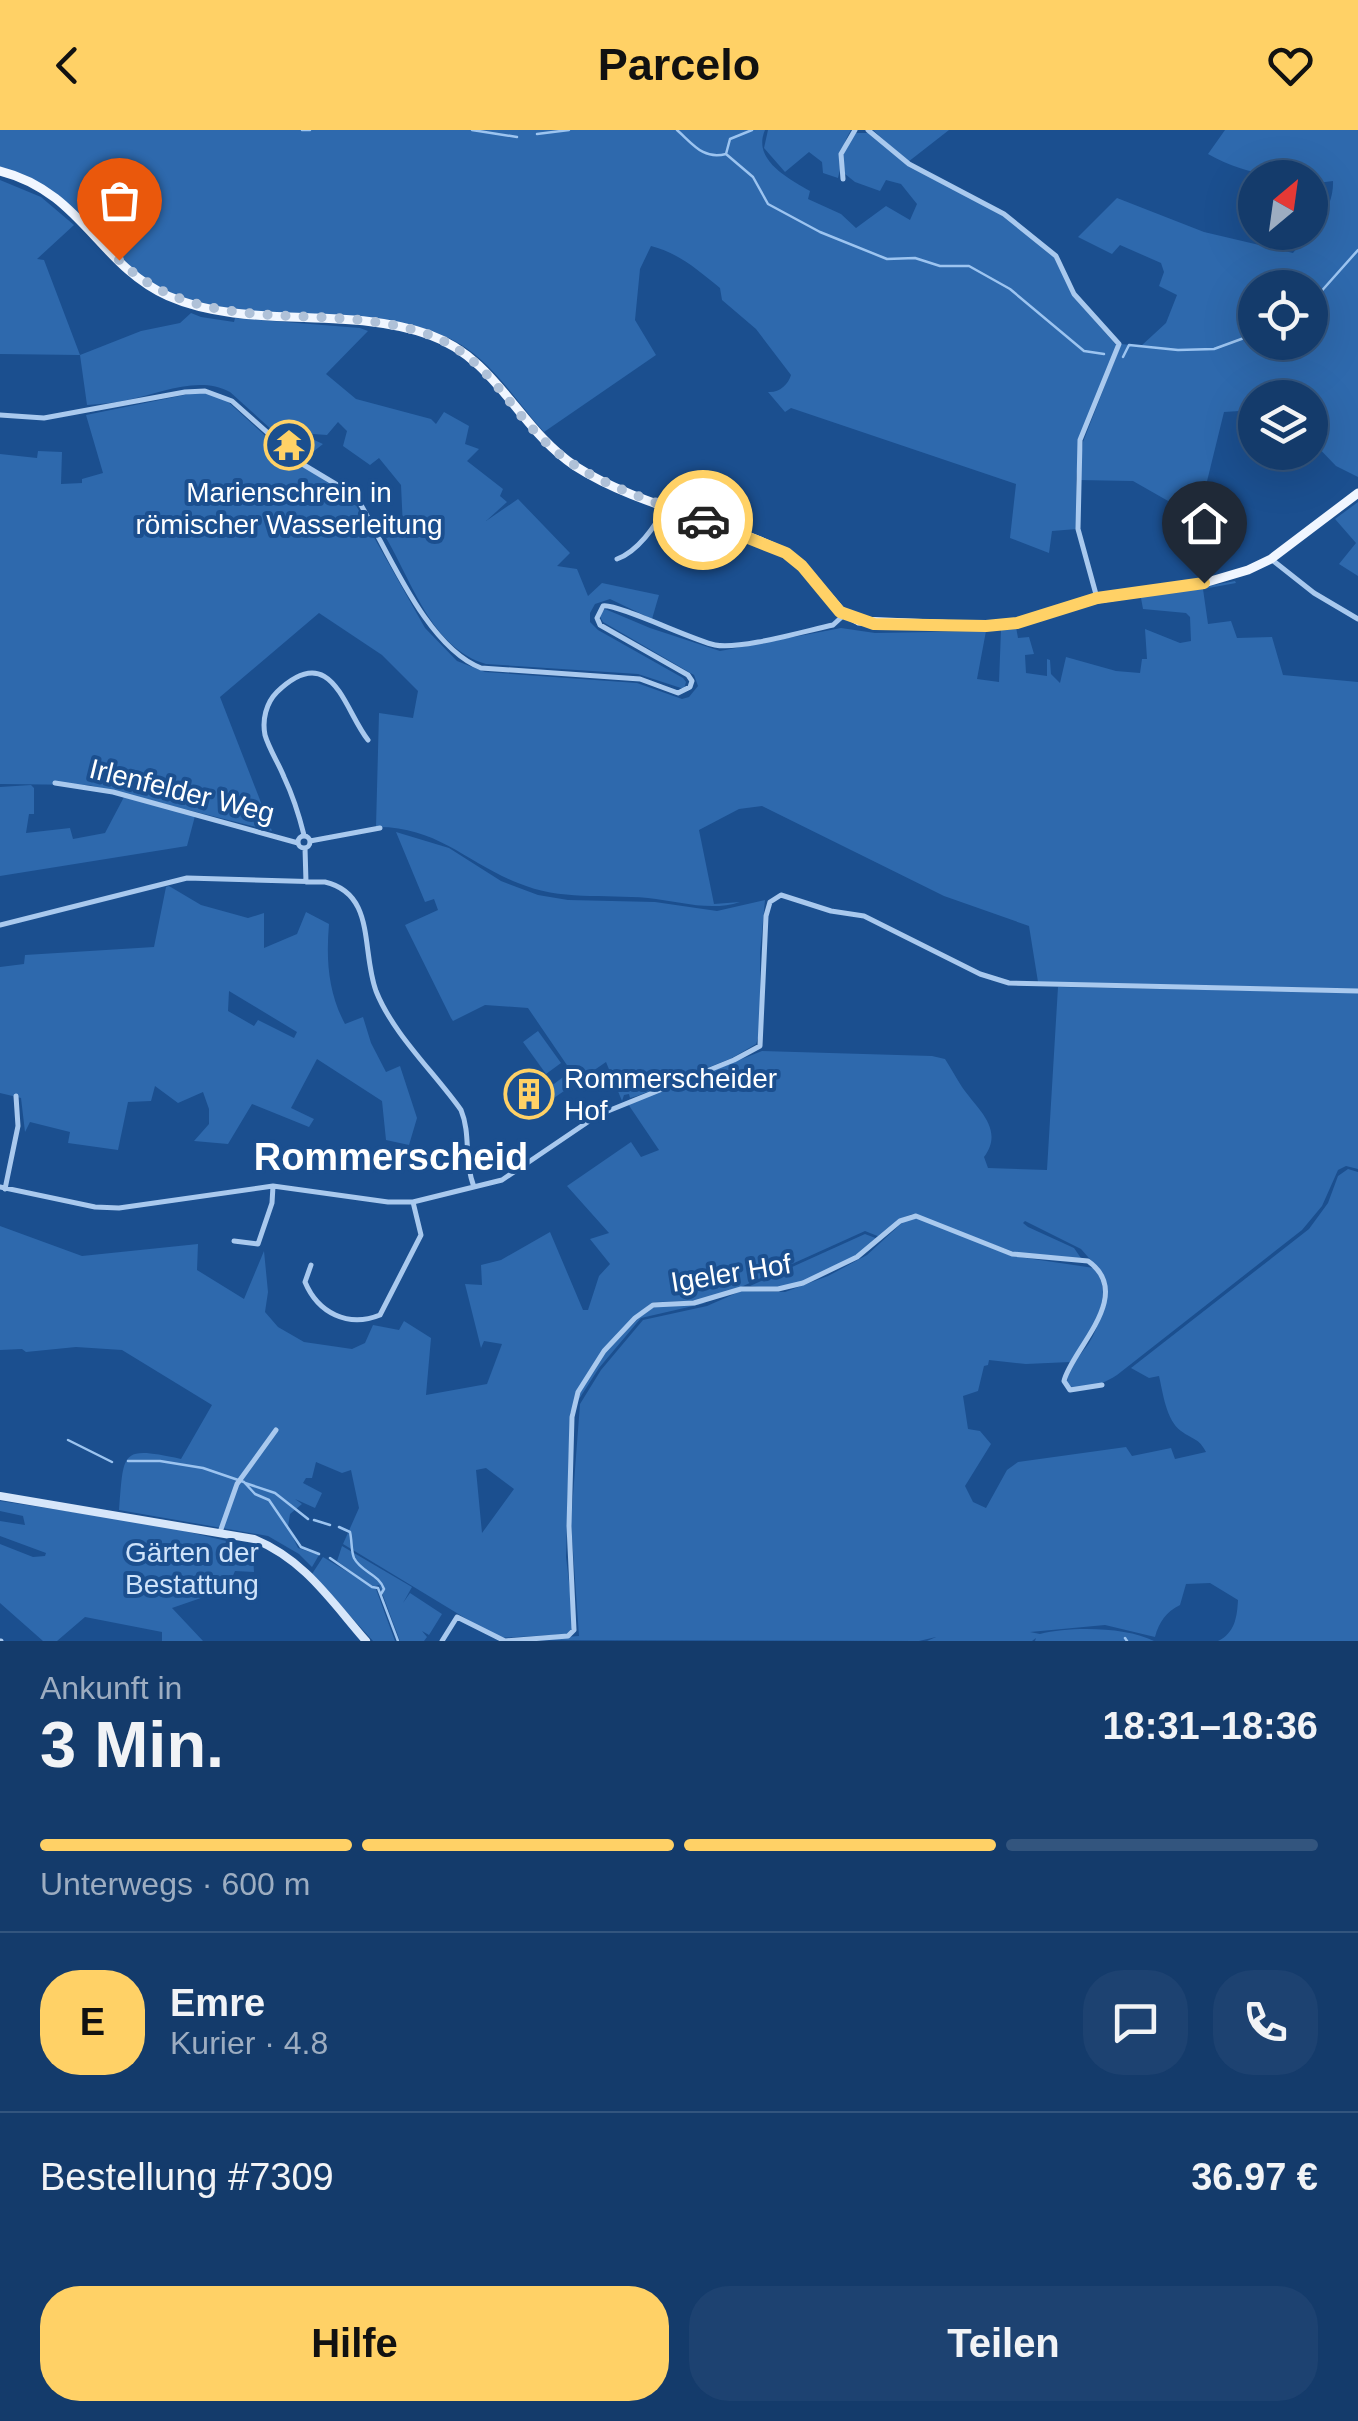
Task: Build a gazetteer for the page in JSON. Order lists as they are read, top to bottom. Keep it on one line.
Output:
{"streets":{"street":["Irlenfelder Weg","Igeler Hof"]},"districts":["Rommerscheid"],"parks":["Gärten der Bestattung"],"places":{"temple":["Marienschrein in römischer Wasserleitung"],"building":["Rommerscheider Hof"]},"north":"top right","page":{"header":"Parcelo","heading":["3 Min.","Ankunft in","18:31–18:36"],"panel":["Emre","Kurier · 4.8","Bestellung #7309","36.97 €"],"bar":"Unterwegs · 600 m","round":"E","buttons":["Hilfe","Teilen"]}}
